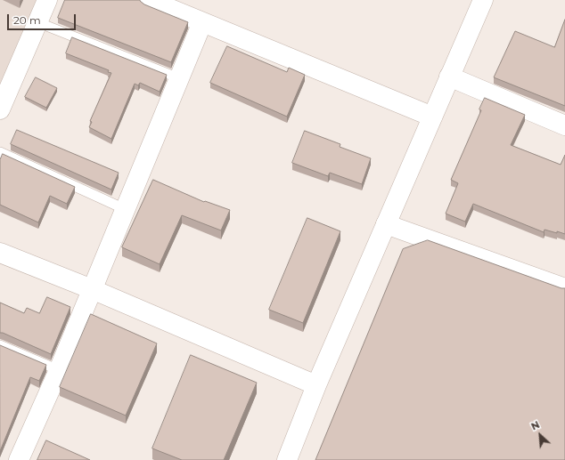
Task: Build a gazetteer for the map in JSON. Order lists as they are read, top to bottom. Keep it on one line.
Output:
{"scale_bar":"20 m","north":"top left"}
